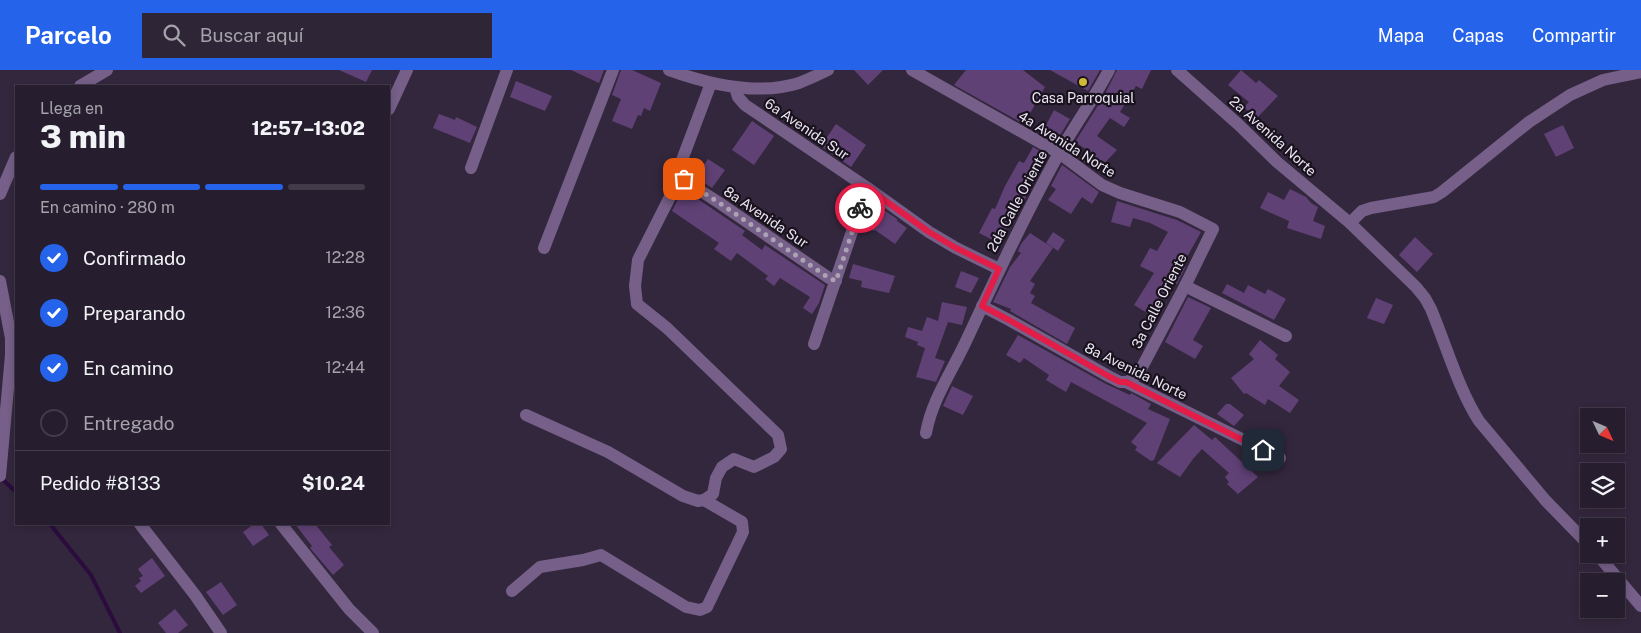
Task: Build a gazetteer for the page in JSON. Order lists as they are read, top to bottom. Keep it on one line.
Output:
{"streets":{"street":["6a Avenida Sur","2a Avenida Norte","4a Avenida Norte","2da Calle Oriente","8a Avenida Sur","3a Calle Oriente","8a Avenida Norte"]},"crossings":[["6a Avenida Sur","2da Calle Oriente"],["4a Avenida Norte","2da Calle Oriente"],["4a Avenida Norte","3a Calle Oriente"],["2da Calle Oriente","8a Avenida Norte"],["3a Calle Oriente","8a Avenida Norte"]],"places":["Casa Parroquial"],"north":"bottom right","page":{"header":"Parcelo","search":"Buscar aquí","nav":["Mapa","Capas","Compartir"],"heading":["3 min","Llega en","12:57–13:02"],"panel":["Pedido #8133","$10.24"],"bar":"En camino · 280 m","list":[["Confirmado","12:28"],["Preparando","12:36"],["En camino","12:44"],"Entregado"],"map_buttons":["+","−"]}}
